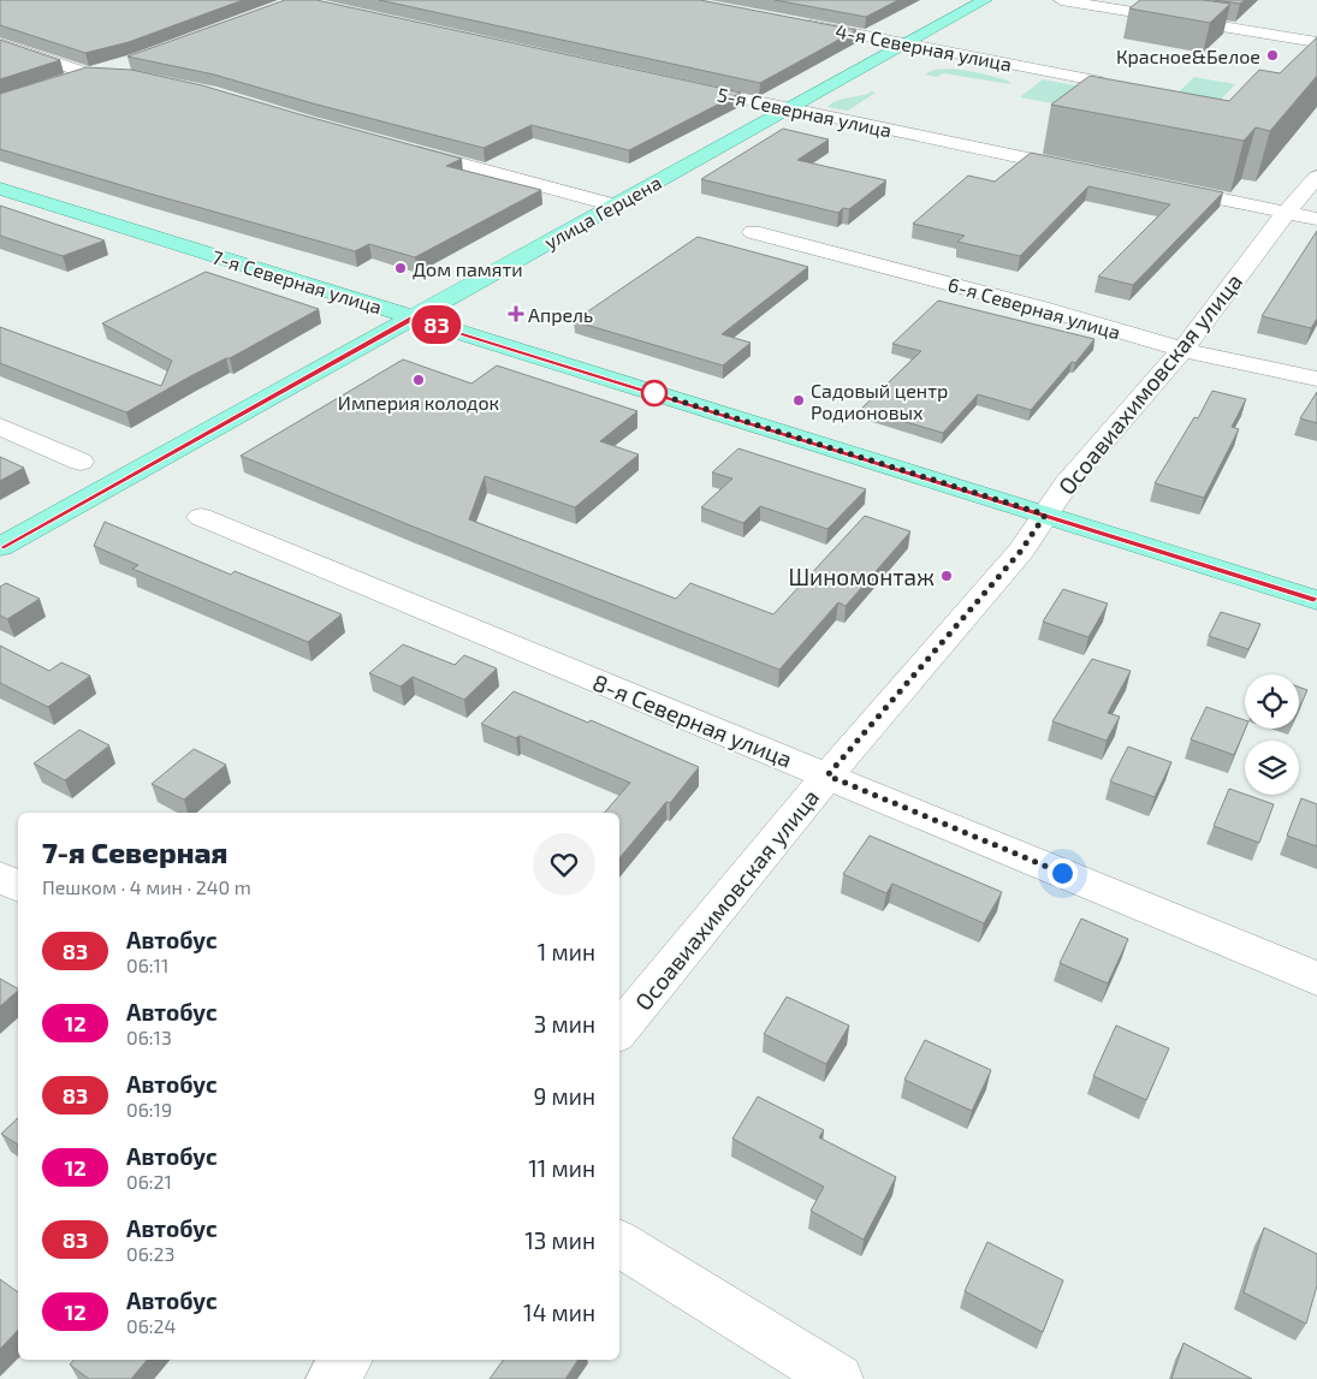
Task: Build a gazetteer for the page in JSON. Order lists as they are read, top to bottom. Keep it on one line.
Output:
{"streets":{"main road":["улица Герцена","7-я Северная улица"],"street":["4-я Северная улица","5-я Северная улица","6-я Северная улица","Осоавиахимовская улица","8-я Северная улица"]},"crossings":[["4-я Северная улица","улица Герцена"],["5-я Северная улица","улица Герцена"],["улица Герцена","7-я Северная улица"],["7-я Северная улица","Осоавиахимовская улица"],["6-я Северная улица","Осоавиахимовская улица"],["Осоавиахимовская улица","8-я Северная улица"]],"places":{"other":["Красное&Белое","Дом памяти","Империя колодок","Садовый центр Родионовых","Шиномонтаж"],"health":["Апрель"]},"lines":["bus line 83"],"page":{"on_map":"83","heading":["7-я Северная","Пешком · 4 мин · 240 m"],"list":[{"mark":"83","name":"Автобус","note":"06:11","value":"1 мин"},{"mark":"12","name":"Автобус","note":"06:13","value":"3 мин"},{"mark":"83","name":"Автобус","note":"06:19","value":"9 мин"},{"mark":"12","name":"Автобус","note":"06:21","value":"11 мин"},{"mark":"83","name":"Автобус","note":"06:23","value":"13 мин"},{"mark":"12","name":"Автобус","note":"06:24","value":"14 мин"}]}}
